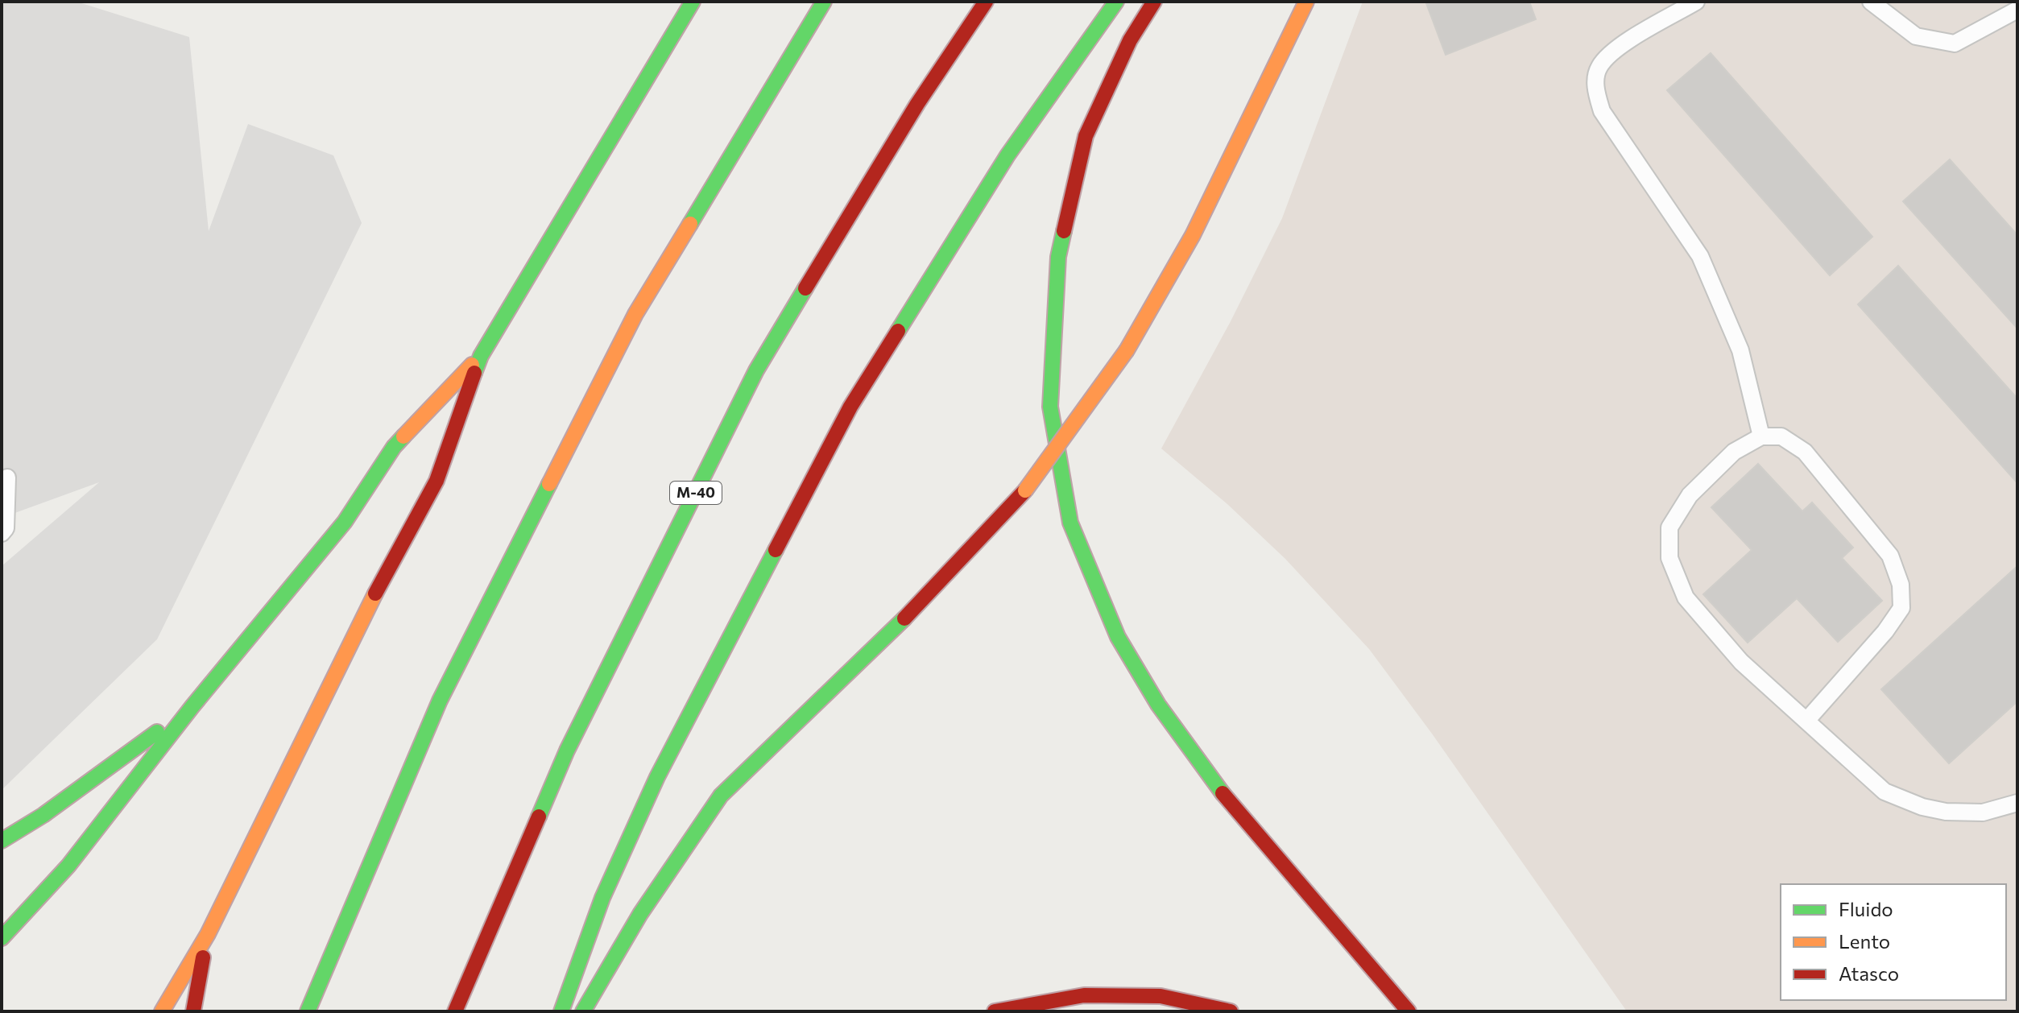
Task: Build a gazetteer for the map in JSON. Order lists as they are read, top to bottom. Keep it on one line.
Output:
{"streets":{"highway":["M-40"]},"legend":["Fluido","Lento","Atasco"]}
